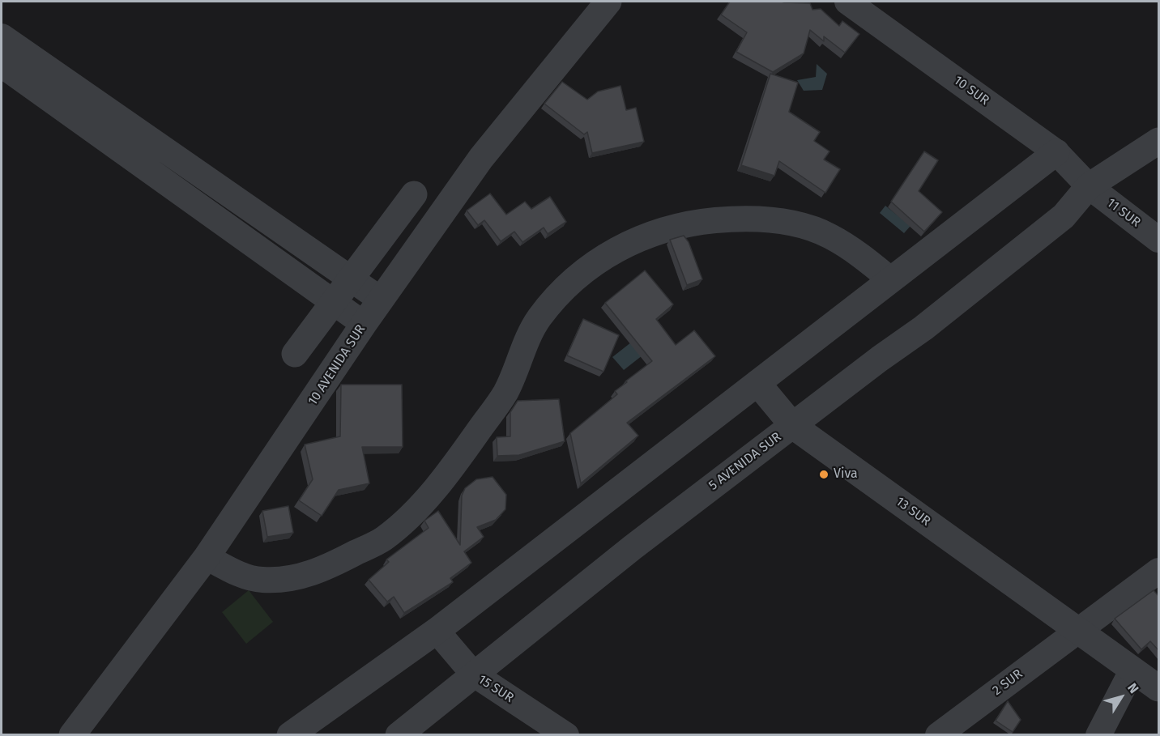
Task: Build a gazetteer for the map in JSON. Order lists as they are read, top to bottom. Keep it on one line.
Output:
{"streets":{"street":["10 SUR","11 SUR","10 AVENIDA SUR","5 AVENIDA SUR","13 SUR","2 SUR","15 SUR"]},"crossings":[["10 SUR","11 SUR"],["10 SUR","5 AVENIDA SUR"],["11 SUR","5 AVENIDA SUR"],["5 AVENIDA SUR","13 SUR"],["5 AVENIDA SUR","15 SUR"],["13 SUR","2 SUR"]],"places":["Viva"],"north":"top right"}
